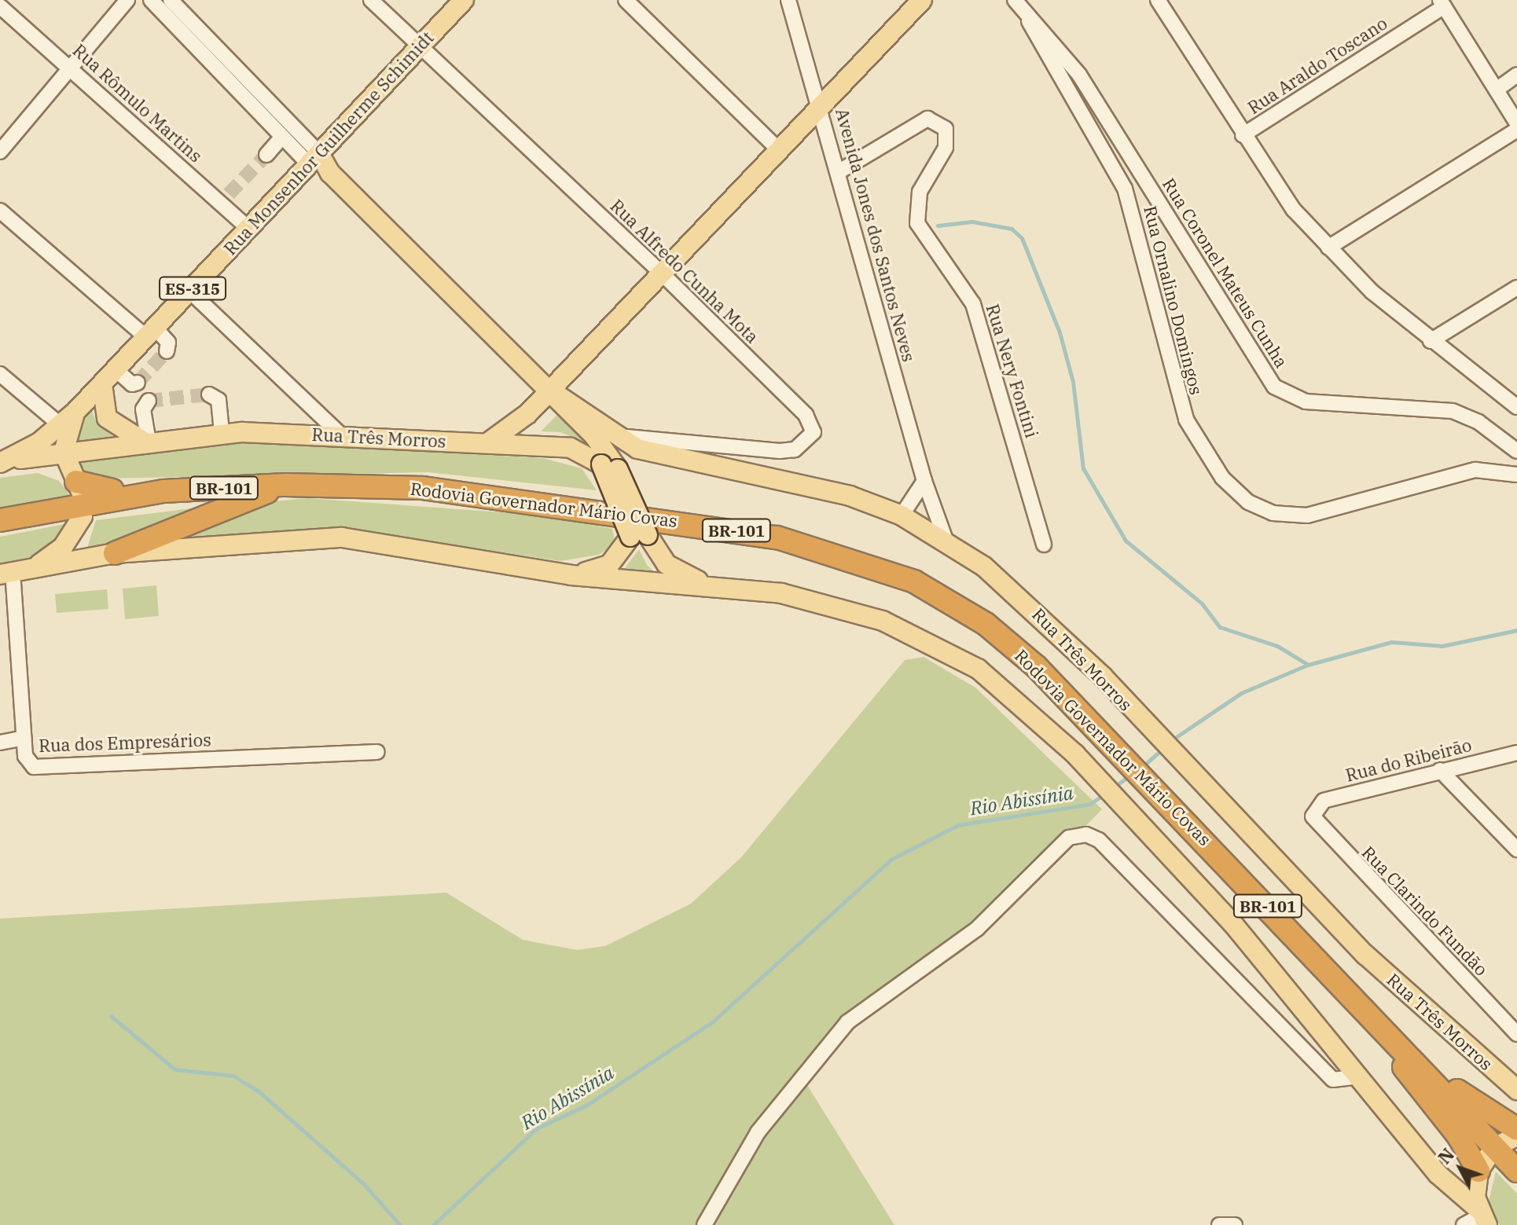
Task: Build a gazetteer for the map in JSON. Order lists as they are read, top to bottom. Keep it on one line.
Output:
{"streets":{"highway":["BR-101","Rodovia Governador Mário Covas"],"main road":["Rua Monsenhor Guilherme Schimidt","ES-315","Rua Três Morros"],"street":["Rua Araldo Toscano","Rua Rômulo Martins","Avenida Jones dos Santos Neves","Rua Alfredo Cunha Mota","Rua Coronel Mateus Cunha","Rua Ornalino Domingos","Rua Nery Fontini","Rua dos Empresários","Rua do Ribeirão","Rua Clarindo Fundão"]},"crossings":[["Rua Rômulo Martins","Rua Monsenhor Guilherme Schimidt"],["Rua Monsenhor Guilherme Schimidt","Rua Alfredo Cunha Mota"],["Rua Monsenhor Guilherme Schimidt","Rua Três Morros"],["Avenida Jones dos Santos Neves","Rua Nery Fontini"],["Avenida Jones dos Santos Neves","Rua Três Morros"],["Rua Alfredo Cunha Mota","Rua Três Morros"],["Rua Coronel Mateus Cunha","Rua Ornalino Domingos"],["Rua do Ribeirão","Rua Clarindo Fundão"]],"water":["Rio Abissínia"],"north":"top left"}
